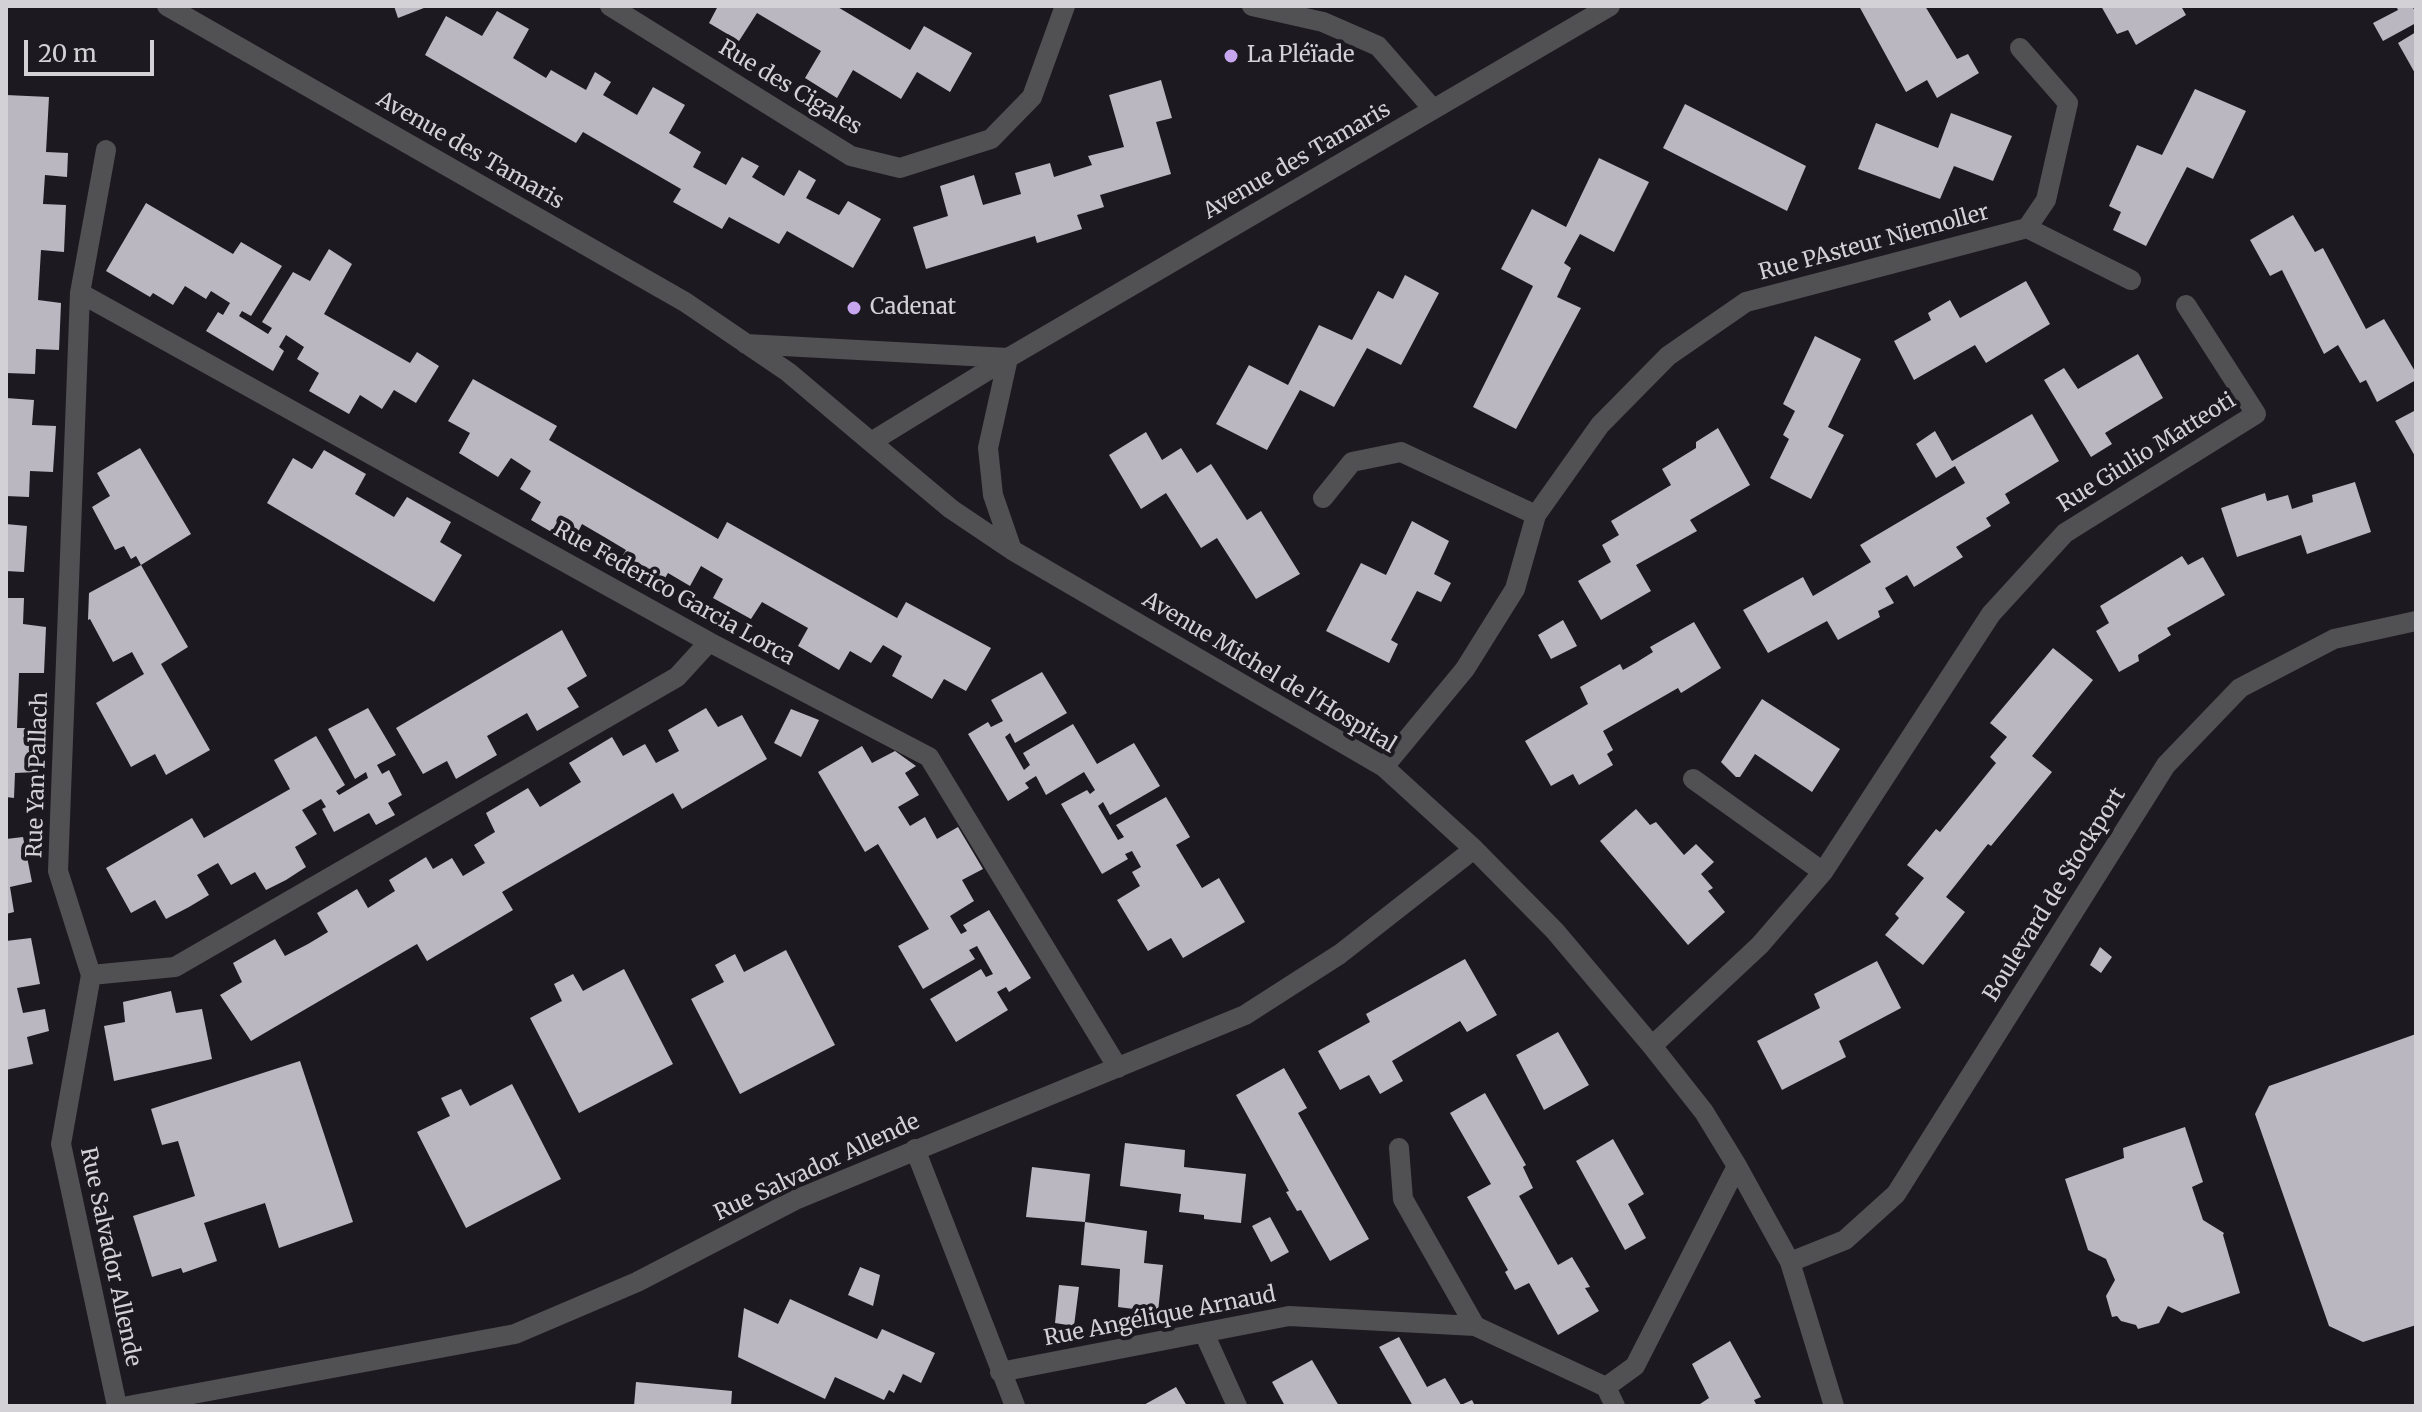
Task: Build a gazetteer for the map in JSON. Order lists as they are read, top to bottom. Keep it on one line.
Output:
{"streets":{"street":["Rue des Cigales","Avenue des Tamaris","Rue PAsteur Niemoller","Rue Giulio Matteoti","Rue Federico Garcia Lorca","Avenue Michel de l'Hospital","Rue Yan Pallach","Boulevard de Stockport","Rue Salvador Allende","Rue Angélique Arnaud"]},"crossings":[["Avenue des Tamaris","Avenue Michel de l'Hospital"],["Rue PAsteur Niemoller","Avenue Michel de l'Hospital"],["Rue Giulio Matteoti","Avenue Michel de l'Hospital"],["Rue Federico Garcia Lorca","Rue Yan Pallach"],["Rue Federico Garcia Lorca","Rue Salvador Allende"],["Avenue Michel de l'Hospital","Boulevard de Stockport"],["Avenue Michel de l'Hospital","Rue Salvador Allende"],["Rue Yan Pallach","Rue Salvador Allende"]],"places":["La Pléïade","Cadenat"],"scale_bar":"20 m"}
